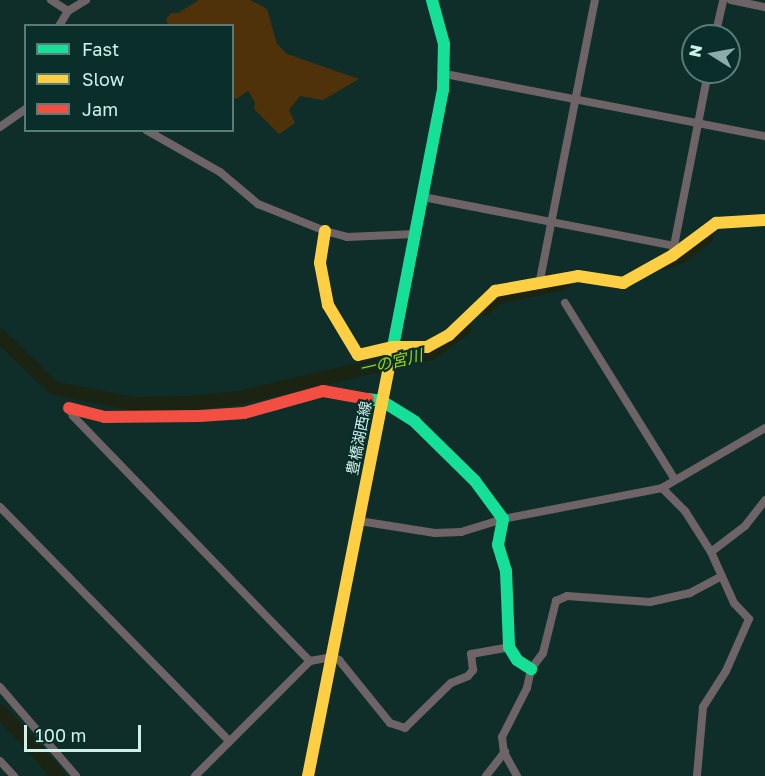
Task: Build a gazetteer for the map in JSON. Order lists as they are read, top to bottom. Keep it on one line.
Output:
{"streets":{"street":["豊橋湖西線"]},"water":["一の宮川"],"legend":["Fast","Slow","Jam"],"scale_bar":"100 m","north":"left"}
